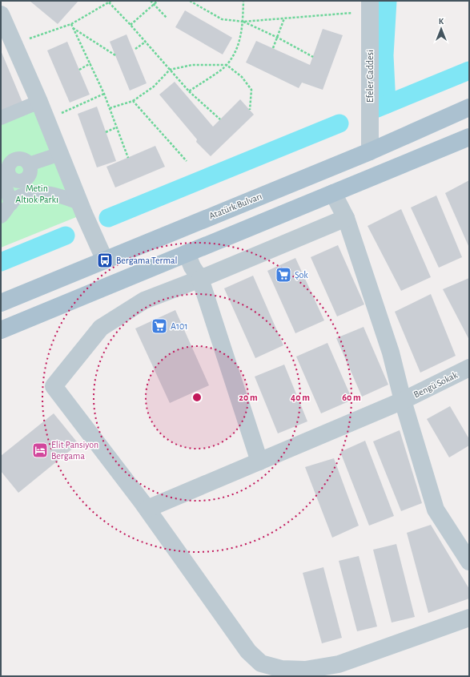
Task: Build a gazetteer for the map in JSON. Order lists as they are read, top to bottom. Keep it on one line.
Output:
{"streets":{"main road":["Atatürk Bulvarı"],"street":["Efeler Caddesi","Bengü Sokak"]},"crossings":[["Efeler Caddesi","Atatürk Bulvarı"]],"parks":["Metin Altıok Parkı"],"places":{"bus stop":["Bergama Termal"],"supermarket":["Şok","A101"],"hotel":["Elit Pansiyon Bergama"]},"north":"top","rings":["20 m","40 m","60 m"]}
